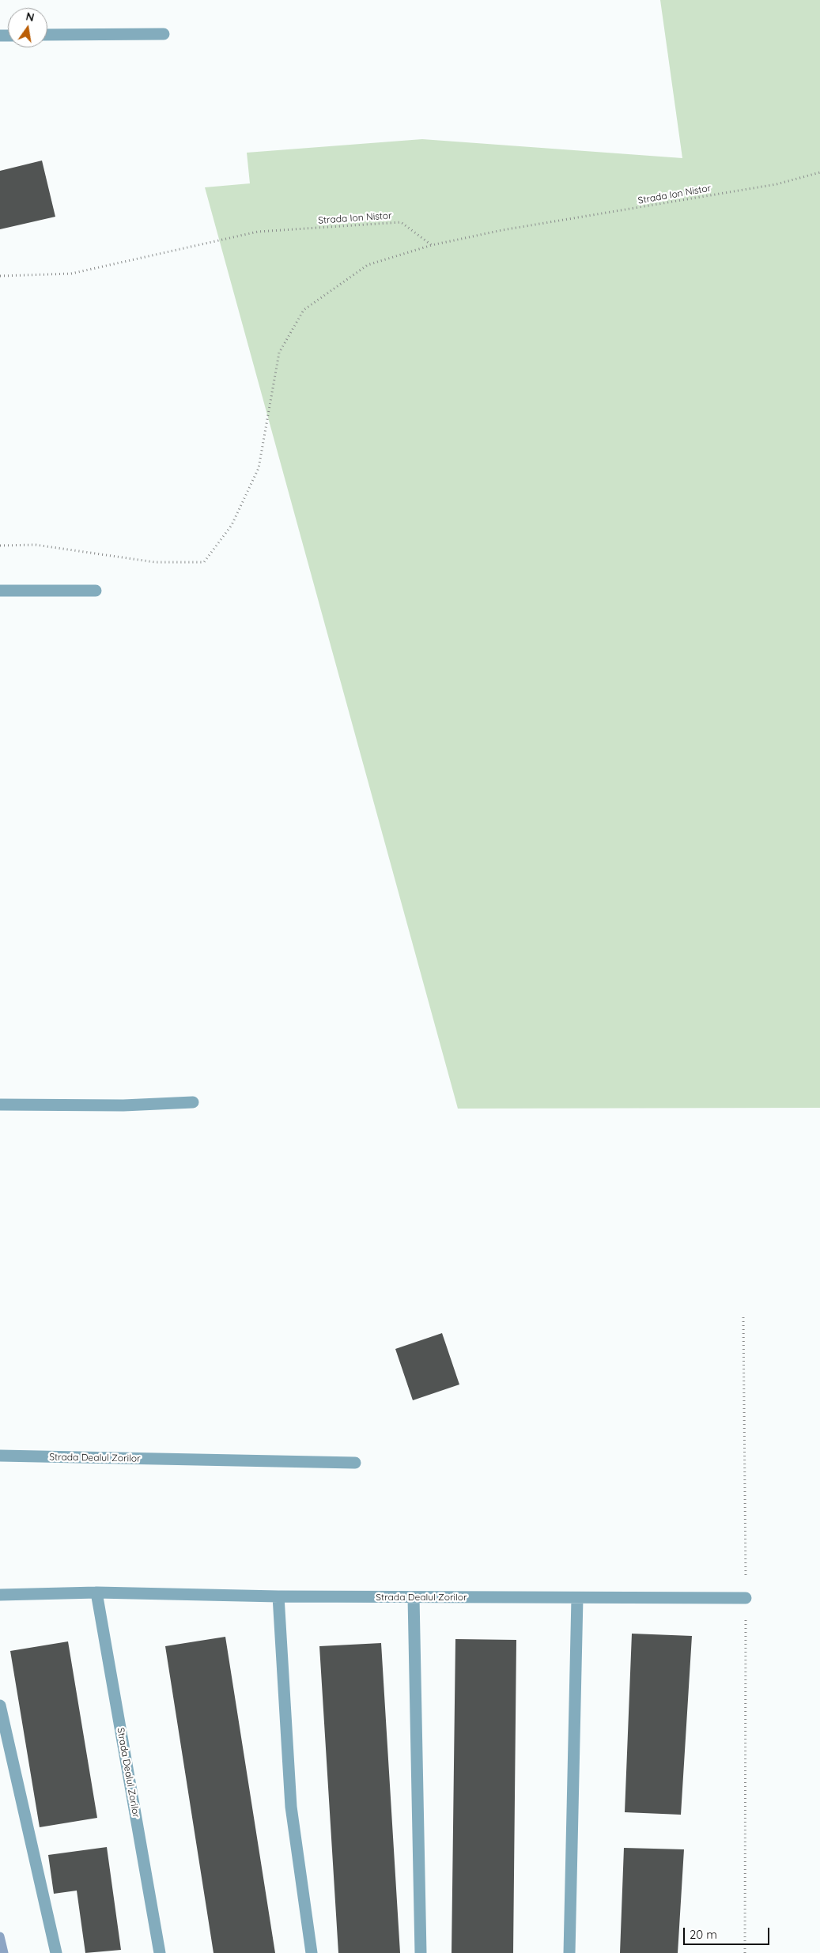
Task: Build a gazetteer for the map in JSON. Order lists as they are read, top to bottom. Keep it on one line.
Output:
{"streets":{"street":["Strada Dealul Zorilor"],"path":["Strada Ion Nistor"]},"scale_bar":"20 m","north":"top"}
